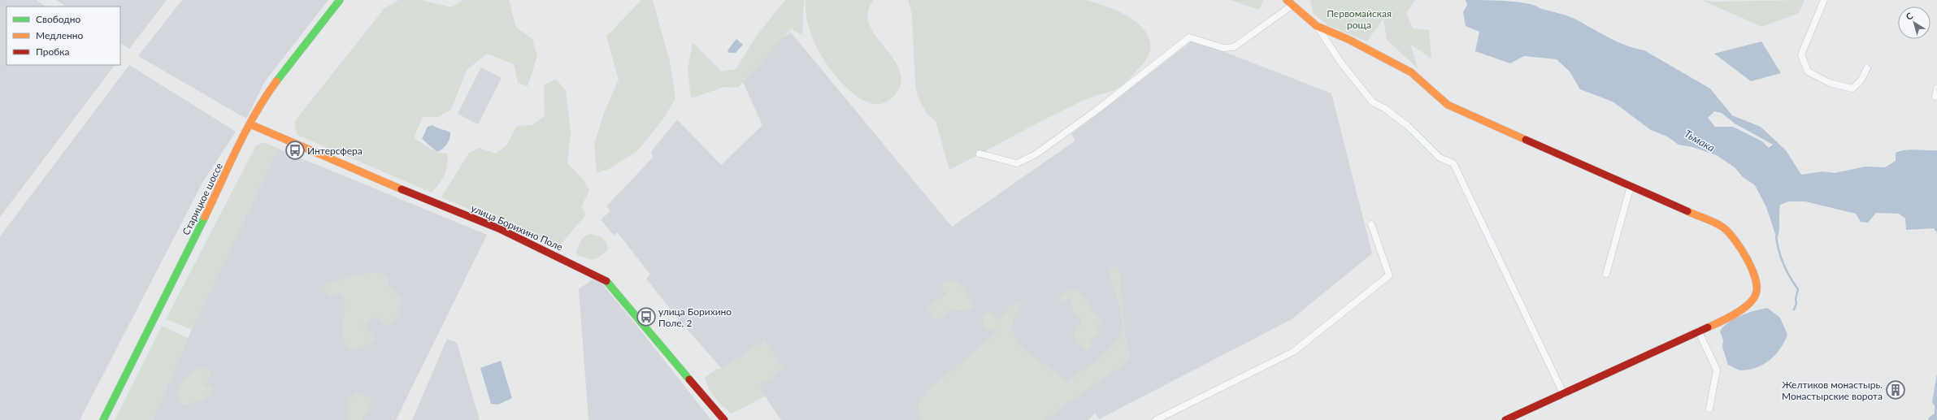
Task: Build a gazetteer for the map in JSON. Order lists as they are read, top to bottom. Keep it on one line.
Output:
{"streets":{"street":["Старицкое шоссе","улица Борихино Поле"]},"crossings":[["Старицкое шоссе","улица Борихино Поле"]],"water":["Тьмака"],"parks":["Первомайская роща"],"places":{"bus stop":["Интерсфера","улица Борихино Поле, 2"],"building":["Желтиков монастырь. Монастырские ворота"]},"legend":["Свободно","Медленно","Пробка"],"north":"top left"}
